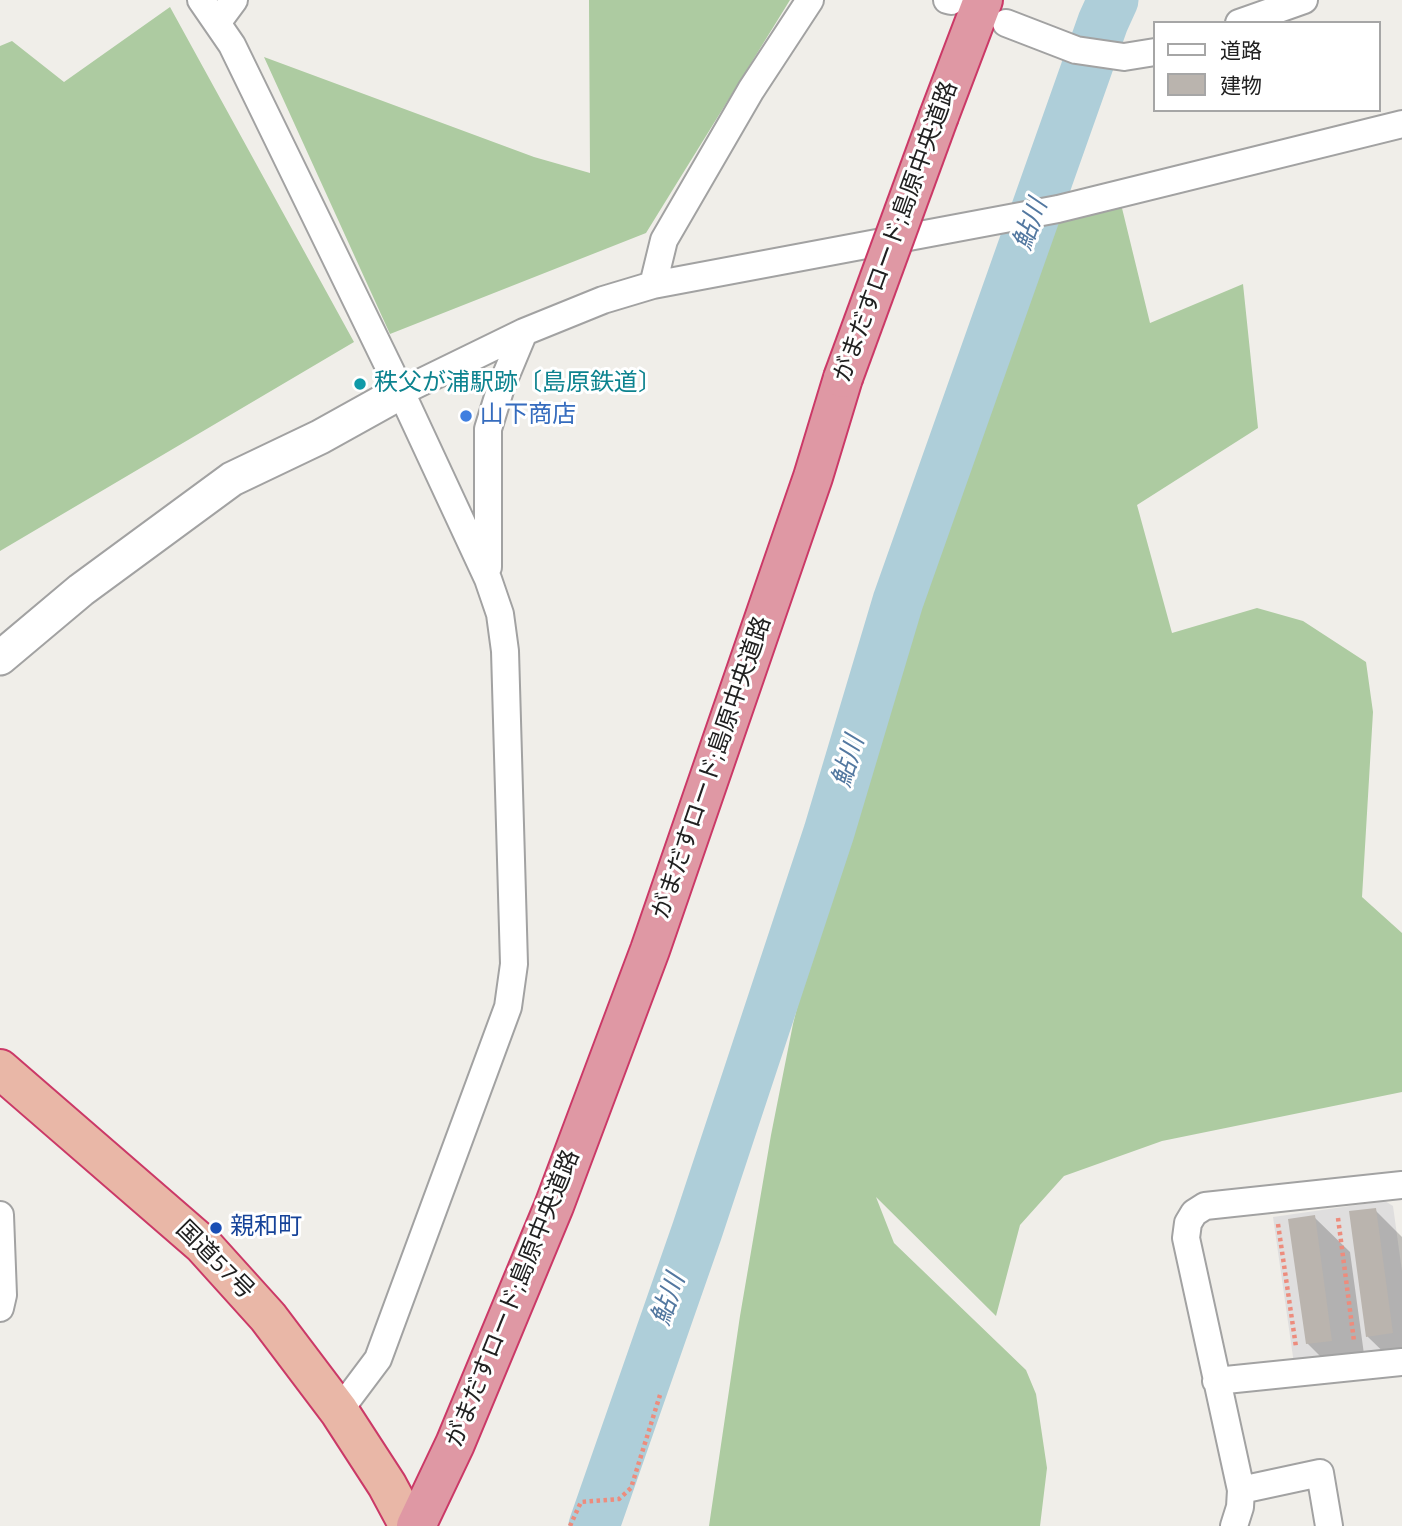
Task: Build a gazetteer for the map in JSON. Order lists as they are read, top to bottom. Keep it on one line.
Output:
{"streets":{"highway":["がまだすロード;島原中央道路","国道57号"]},"water":["鮎川"],"places":["秩父が浦駅跡〔島原鉄道〕","山下商店","親和町"],"legend":["道路","建物"]}
